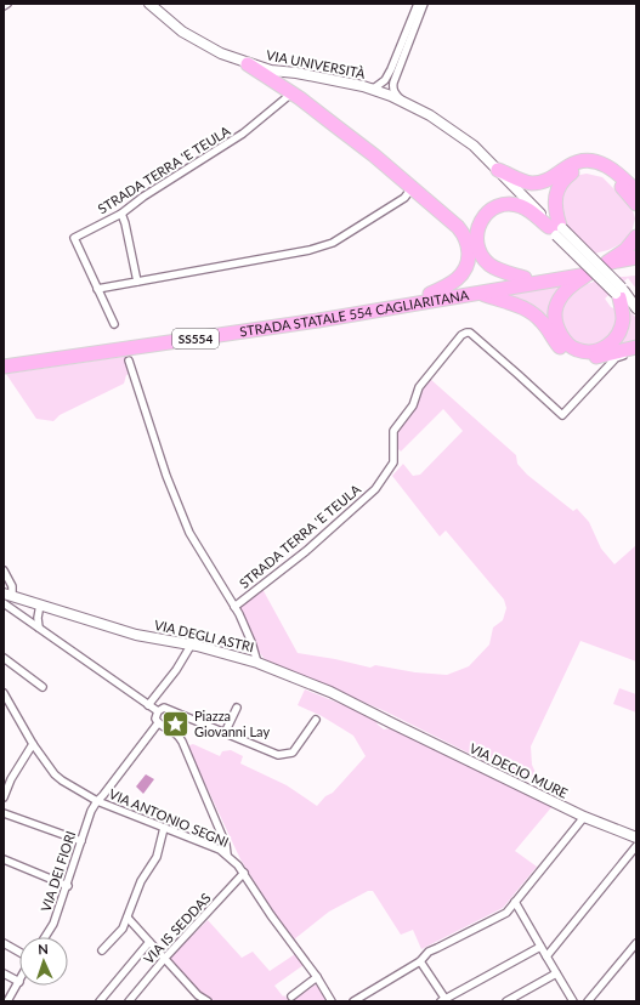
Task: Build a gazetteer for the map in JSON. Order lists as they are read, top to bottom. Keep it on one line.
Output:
{"streets":{"highway":["STRADA STATALE 554 CAGLIARITANA","SS554"],"street":["VIA UNIVERSITÀ","STRADA TERRA 'E TEULA","VIA DEGLI ASTRI","VIA DECIO MURE","VIA ANTONIO SEGNI","VIA DEI FIORI","VIA IS SEDDAS"]},"crossings":[["STRADA TERRA 'E TEULA","VIA DEGLI ASTRI"],["VIA DEGLI ASTRI","VIA DECIO MURE"],["VIA ANTONIO SEGNI","VIA DEI FIORI"],["VIA ANTONIO SEGNI","VIA IS SEDDAS"]],"places":{"place":["Piazza Giovanni Lay"]},"north":"top"}
